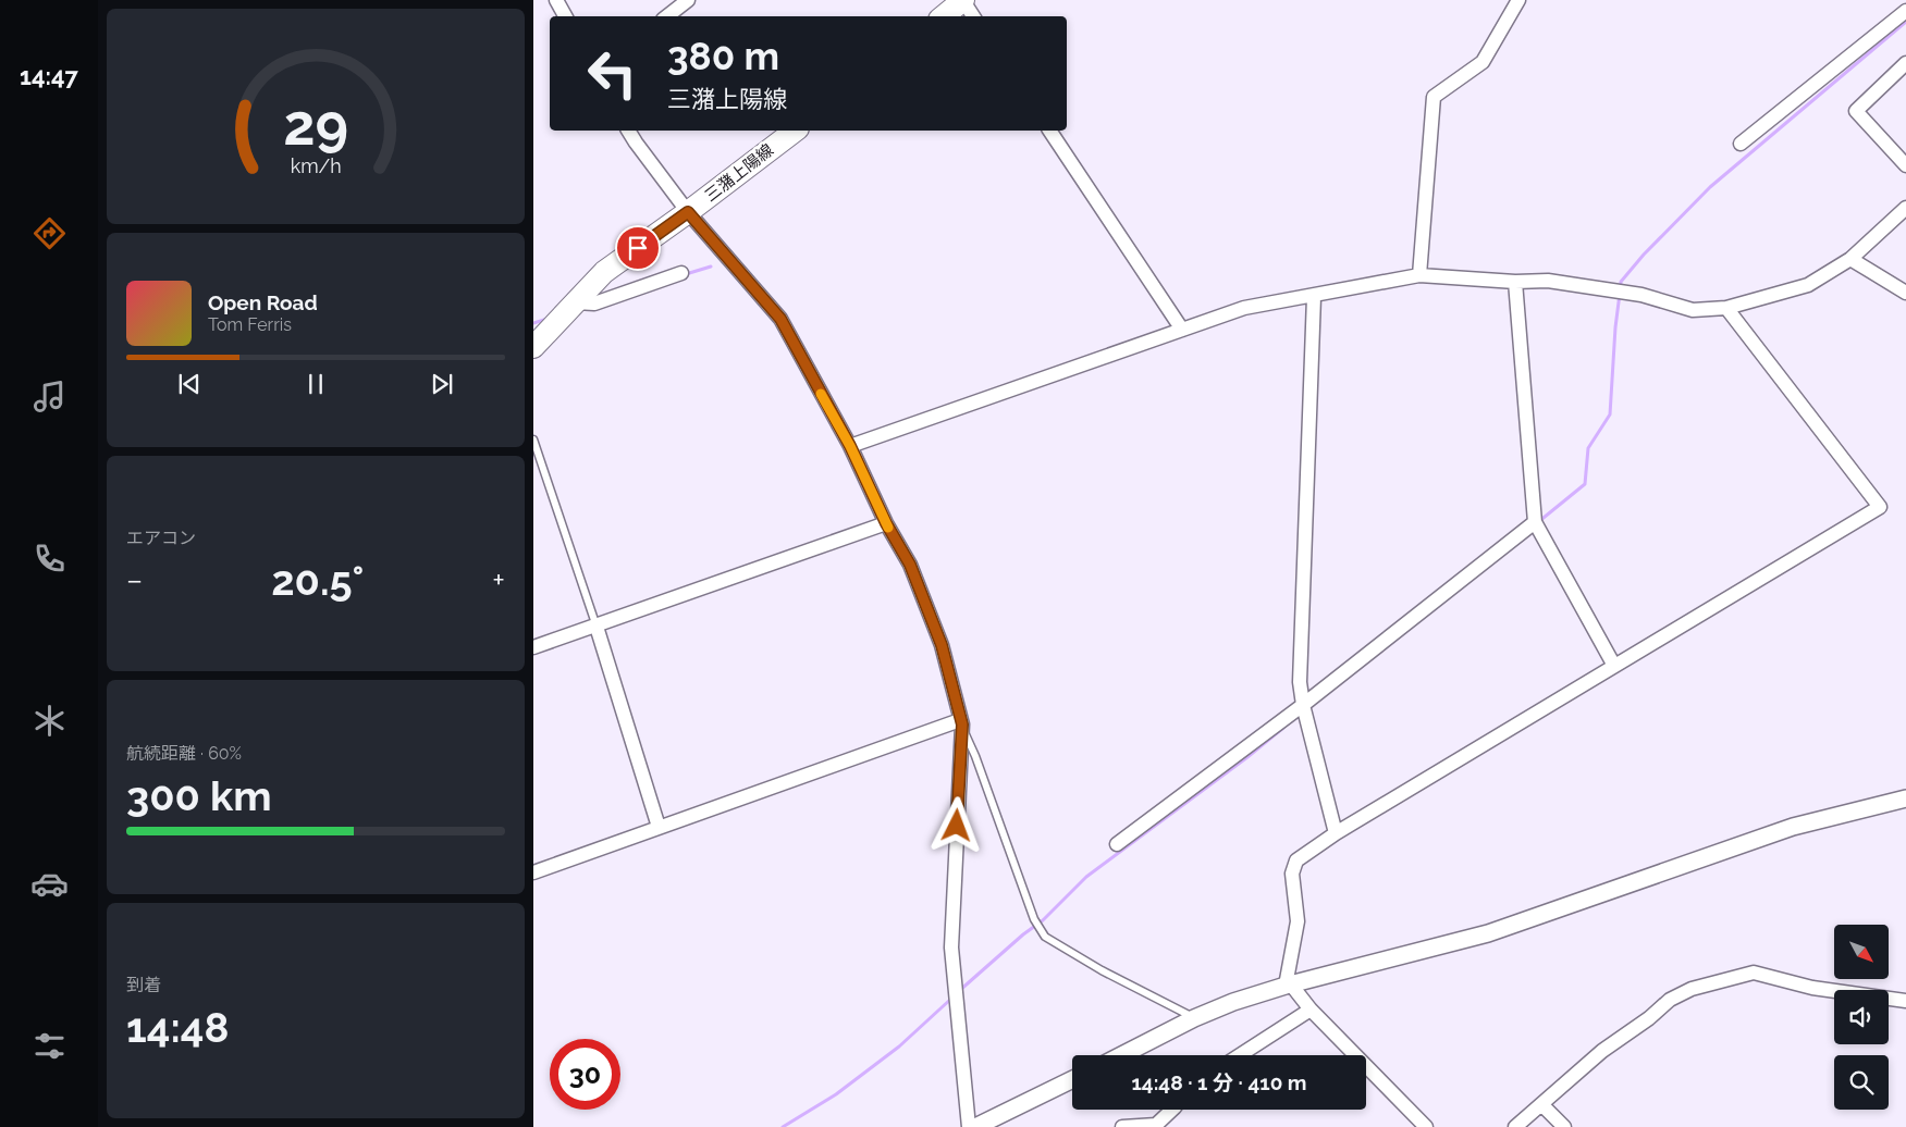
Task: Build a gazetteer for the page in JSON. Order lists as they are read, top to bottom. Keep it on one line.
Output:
{"streets":{"main road":["三潴上陽線"]},"north":"bottom right","page":{"tabs":"14:47","turn":["380 m","三潴上陽線"],"song":["Open Road","Tom Ferris"],"tile":["エアコン",["航続距離 · 60%","300 km"],["到着","14:48"]],"heat":["−","20.5°","+"],"limit":"30","trip":"14:48 · 1 分 · 410 m","gauge":["29","km/h"]}}
